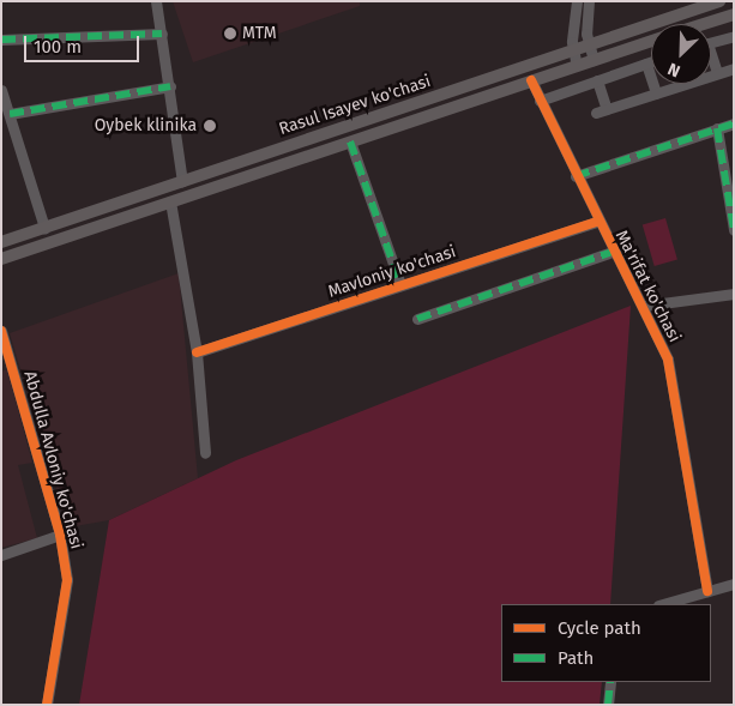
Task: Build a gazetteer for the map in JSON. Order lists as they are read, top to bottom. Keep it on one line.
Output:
{"streets":{"main road":["Rasul Isayev ko'chasi"],"street":["Mavloniy ko'chasi","Ma'rifat ko'chasi","Abdulla Avloniy ko'chasi"]},"crossings":[["Rasul Isayev ko'chasi","Ma'rifat ko'chasi"],["Mavloniy ko'chasi","Ma'rifat ko'chasi"]],"places":["MTM","Oybek klinika"],"legend":["Cycle path","Path"],"scale_bar":"100 m","north":"bottom left"}
